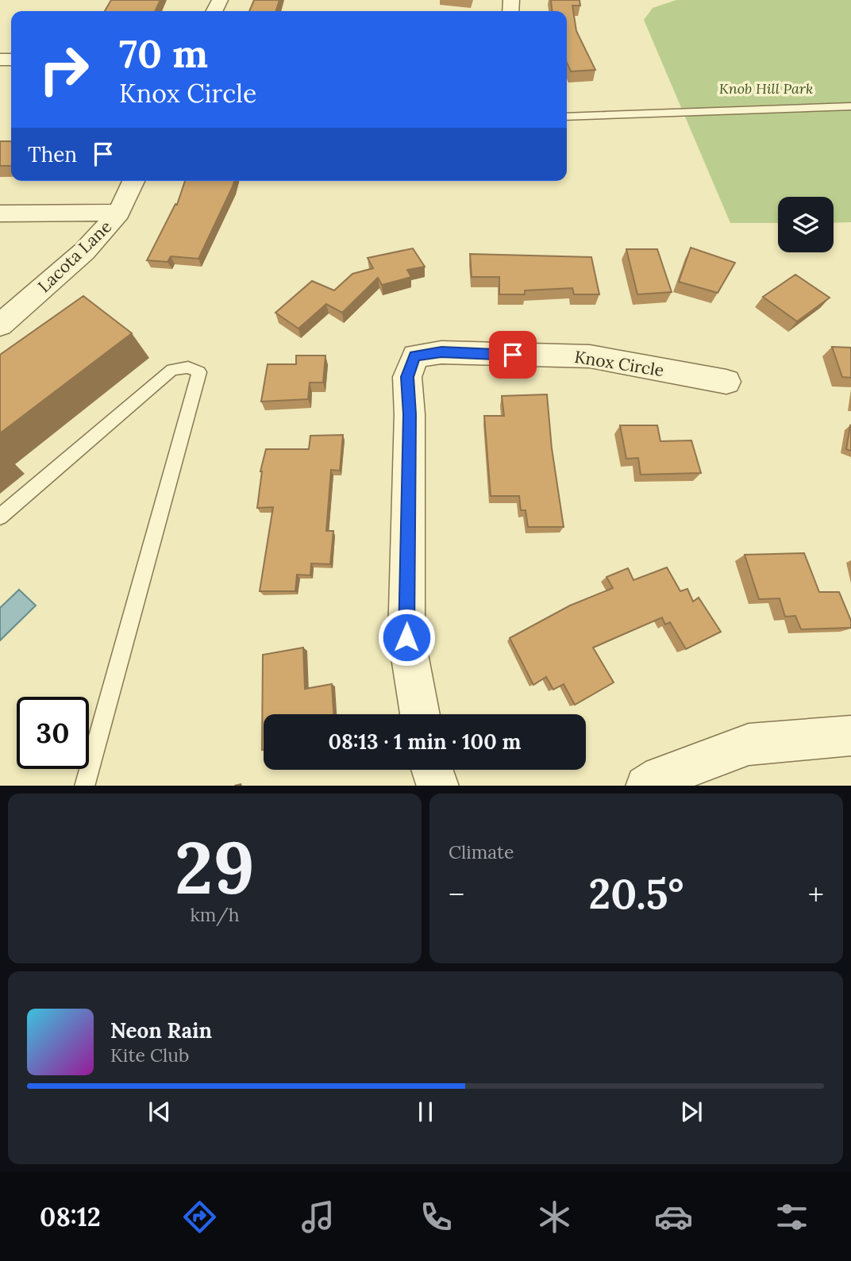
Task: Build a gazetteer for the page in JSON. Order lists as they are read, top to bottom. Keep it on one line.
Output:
{"streets":{"street":["Lacota Lane","Knox Circle"]},"parks":["Knob Hill Park"],"page":{"turn":["70 m","Knox Circle"],"then":"Then","limit":"30","trip":"08:13 · 1 min · 100 m","tile":[["29","km/h"],"Climate"],"heat":["−","20.5°","+"],"song":["Neon Rain","Kite Club"],"tabs":"08:12"}}
